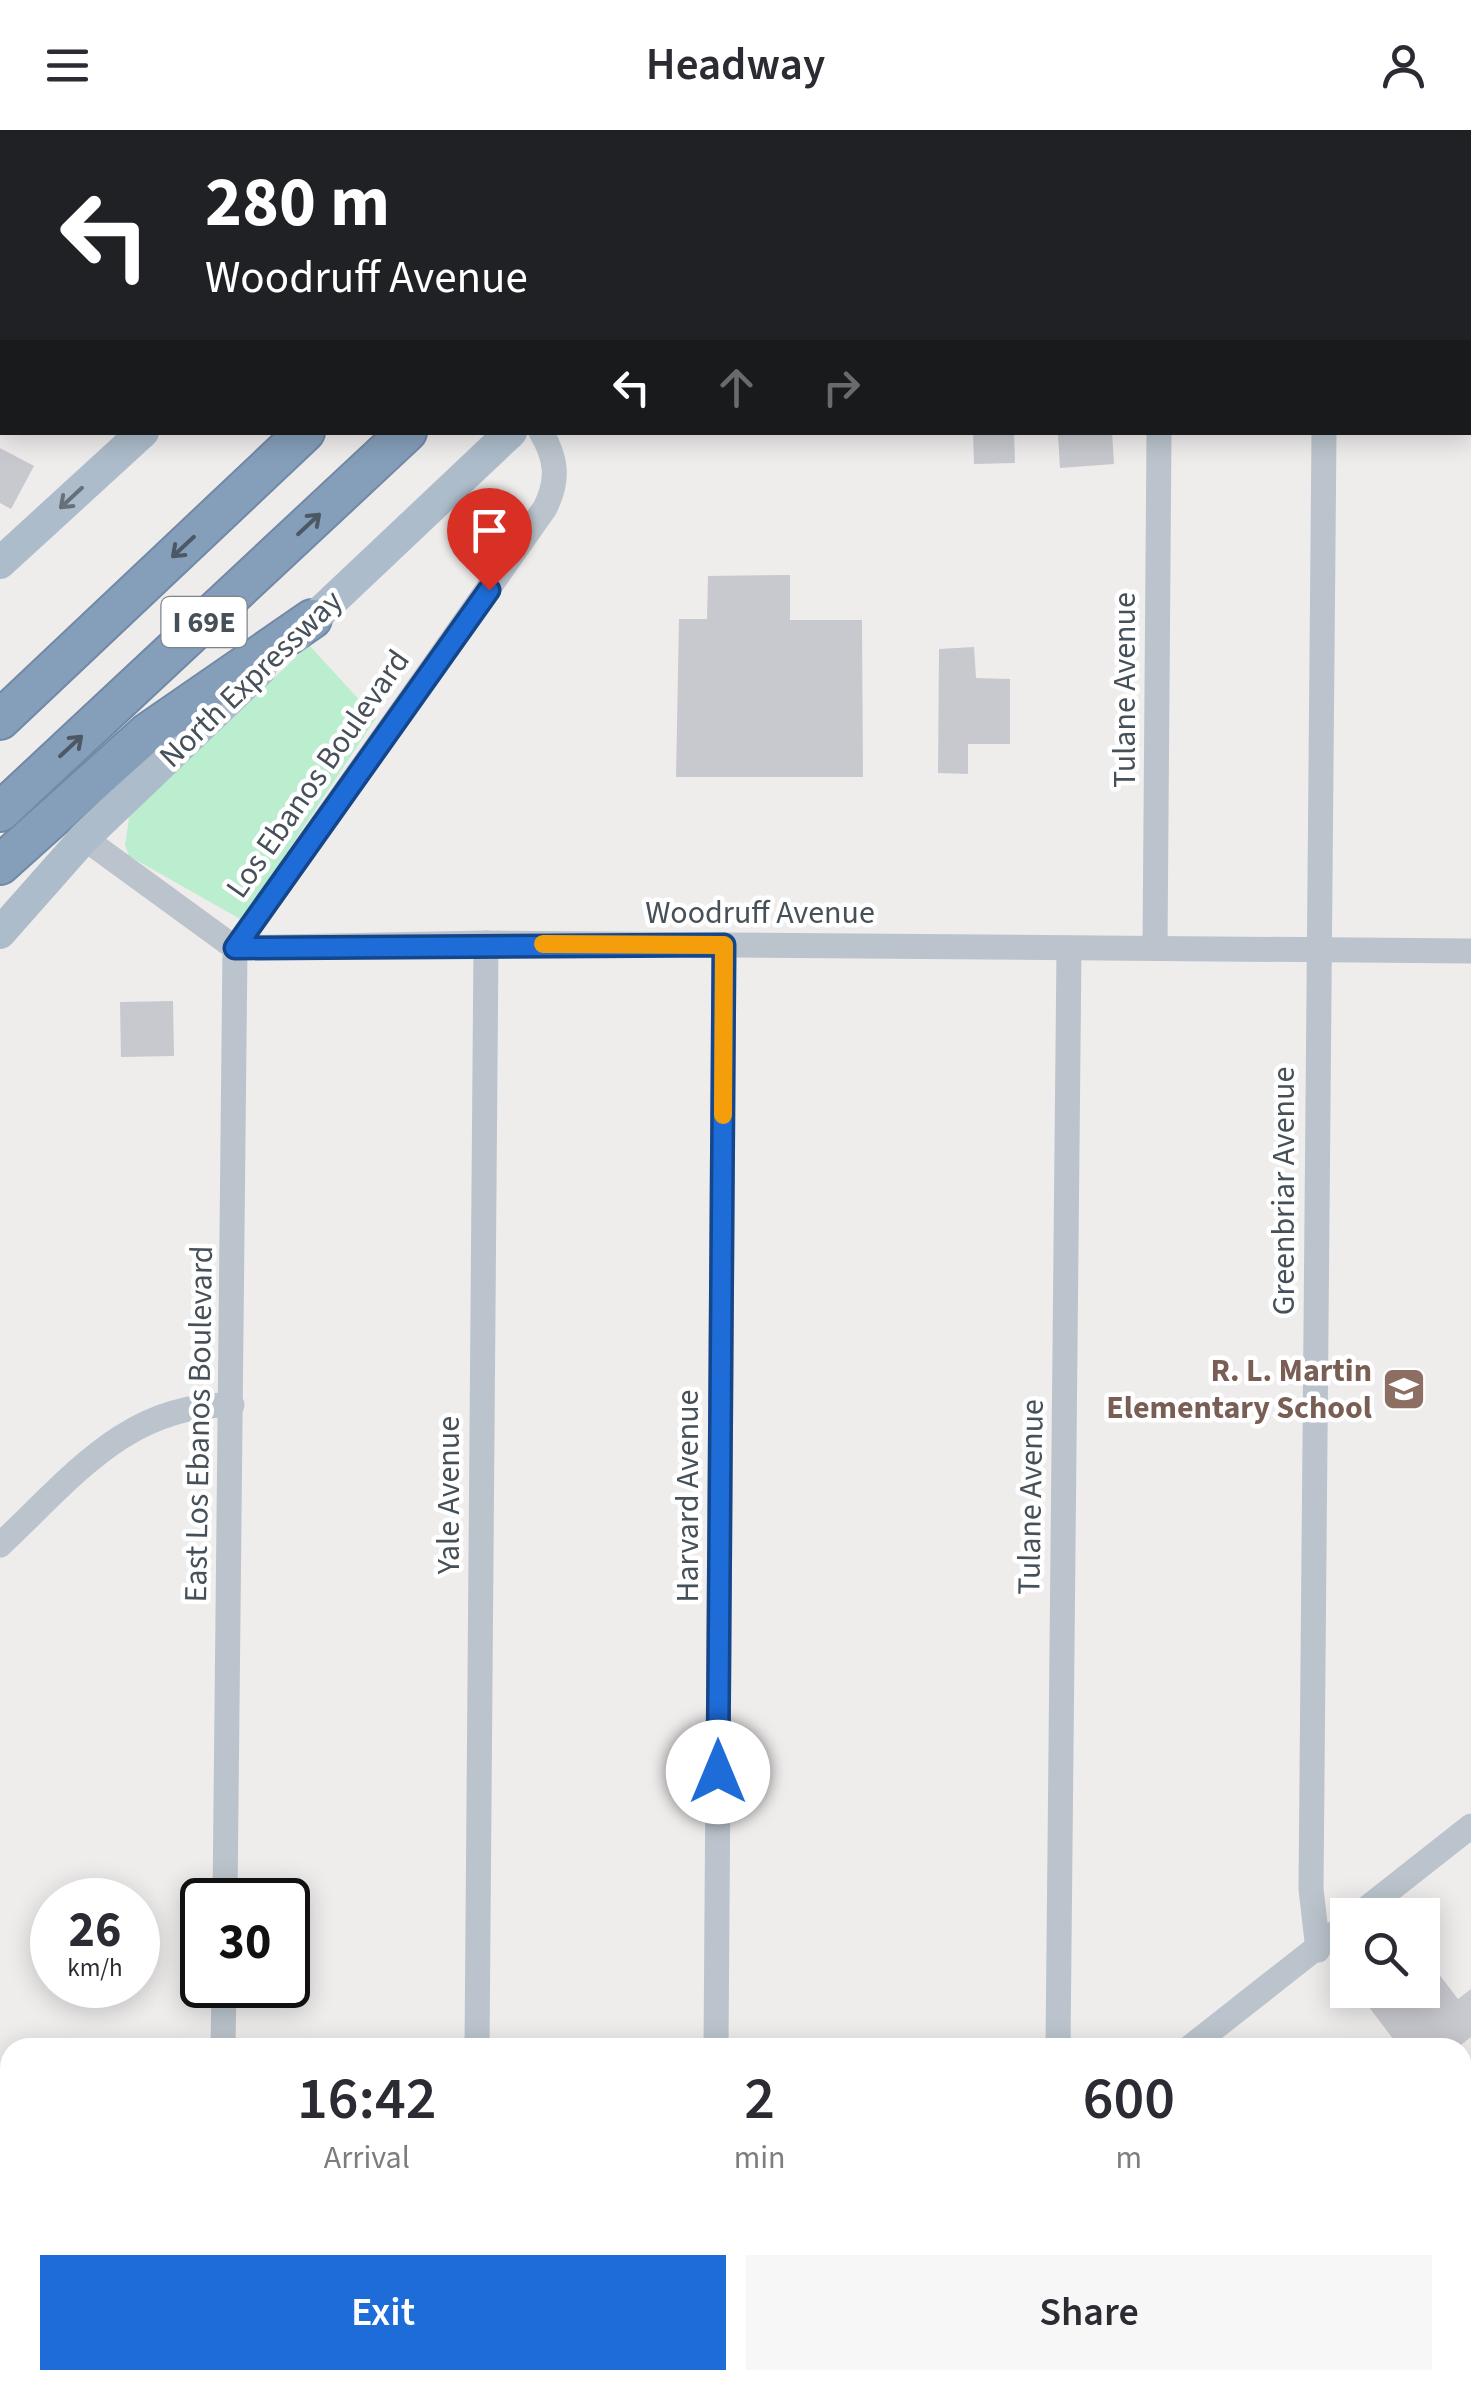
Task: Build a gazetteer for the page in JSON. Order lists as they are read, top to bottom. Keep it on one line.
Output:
{"streets":{"highway":["I 69E"],"main road":["North Expressway"],"street":["Tulane Avenue","Los Ebanos Boulevard","Woodruff Avenue","Greenbriar Avenue","East Los Ebanos Boulevard","Yale Avenue","Harvard Avenue"]},"crossings":[["Tulane Avenue","Woodruff Avenue"],["Los Ebanos Boulevard","Woodruff Avenue"],["Los Ebanos Boulevard","East Los Ebanos Boulevard"],["Woodruff Avenue","Greenbriar Avenue"],["Woodruff Avenue","East Los Ebanos Boulevard"],["Woodruff Avenue","Yale Avenue"],["Woodruff Avenue","Harvard Avenue"]],"places":{"school or university":["R. L. Martin Elementary School"]},"page":{"header":"Headway","turn":["280 m","Woodruff Avenue"],"speed":"26 km/h","limit":"30","eta":["16:42","Arrival","2","min","600","m"],"buttons":["Exit","Share"]}}
